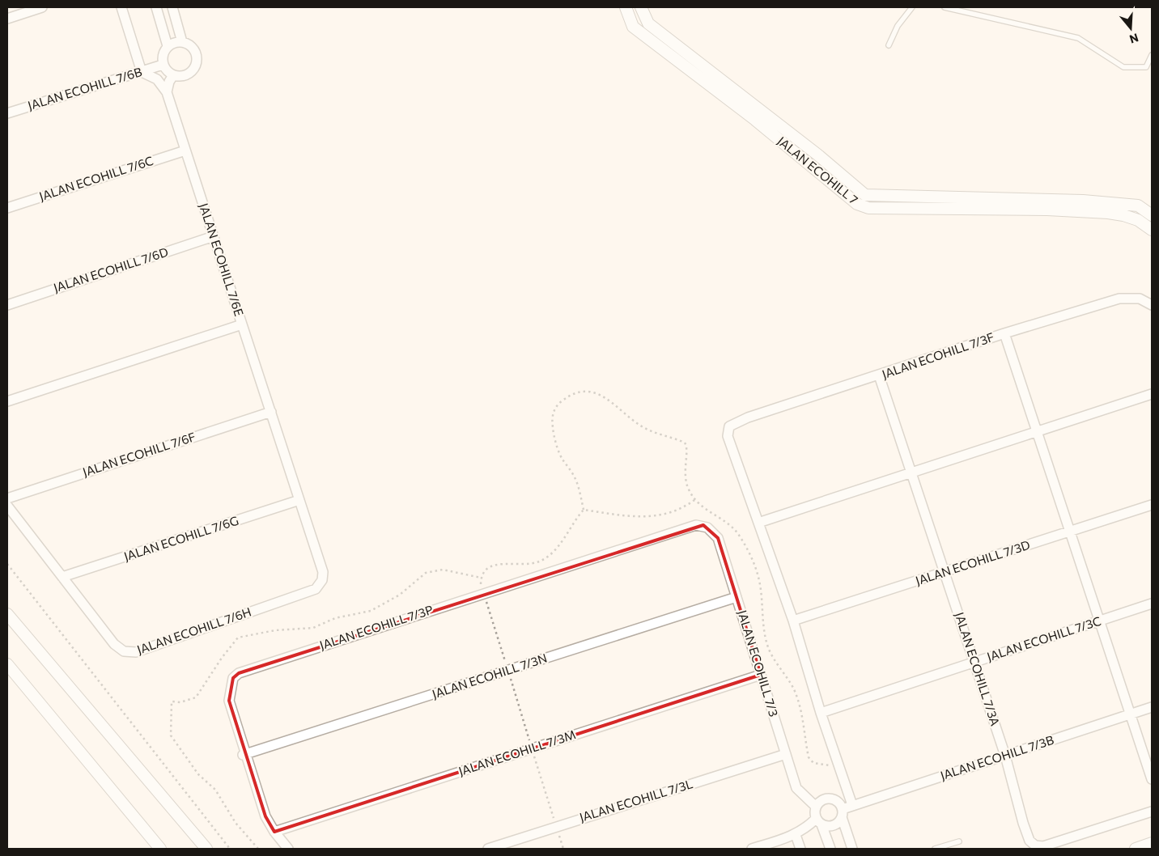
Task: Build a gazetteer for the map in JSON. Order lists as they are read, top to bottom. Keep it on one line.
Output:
{"streets":{"street":["JALAN ECOHILL 7/6B","JALAN ECOHILL 7","JALAN ECOHILL 7/6C","JALAN ECOHILL 7/6E","JALAN ECOHILL 7/6D","JALAN ECOHILL 7/3F","JALAN ECOHILL 7/6F","JALAN ECOHILL 7/6G","JALAN ECOHILL 7/3D","JALAN ECOHILL 7/3P","JALAN ECOHILL 7/6H","JALAN ECOHILL 7/3C","JALAN ECOHILL 7/3","JALAN ECOHILL 7/3A","JALAN ECOHILL 7/3N","JALAN ECOHILL 7/3M","JALAN ECOHILL 7/3B","JALAN ECOHILL 7/3L"]},"crossings":[["JALAN ECOHILL 7/6C","JALAN ECOHILL 7/6E"],["JALAN ECOHILL 7/6E","JALAN ECOHILL 7/6D"],["JALAN ECOHILL 7/3F","JALAN ECOHILL 7/3A"],["JALAN ECOHILL 7/6G","JALAN ECOHILL 7/6H"],["JALAN ECOHILL 7/3D","JALAN ECOHILL 7/3A"],["JALAN ECOHILL 7/3P","JALAN ECOHILL 7/3"],["JALAN ECOHILL 7/3P","JALAN ECOHILL 7/3N"],["JALAN ECOHILL 7/3P","JALAN ECOHILL 7/3M"],["JALAN ECOHILL 7/3C","JALAN ECOHILL 7/3A"],["JALAN ECOHILL 7/3","JALAN ECOHILL 7/3N"],["JALAN ECOHILL 7/3","JALAN ECOHILL 7/3M"],["JALAN ECOHILL 7/3","JALAN ECOHILL 7/3B"],["JALAN ECOHILL 7/3","JALAN ECOHILL 7/3L"],["JALAN ECOHILL 7/3A","JALAN ECOHILL 7/3B"]],"north":"bottom"}
